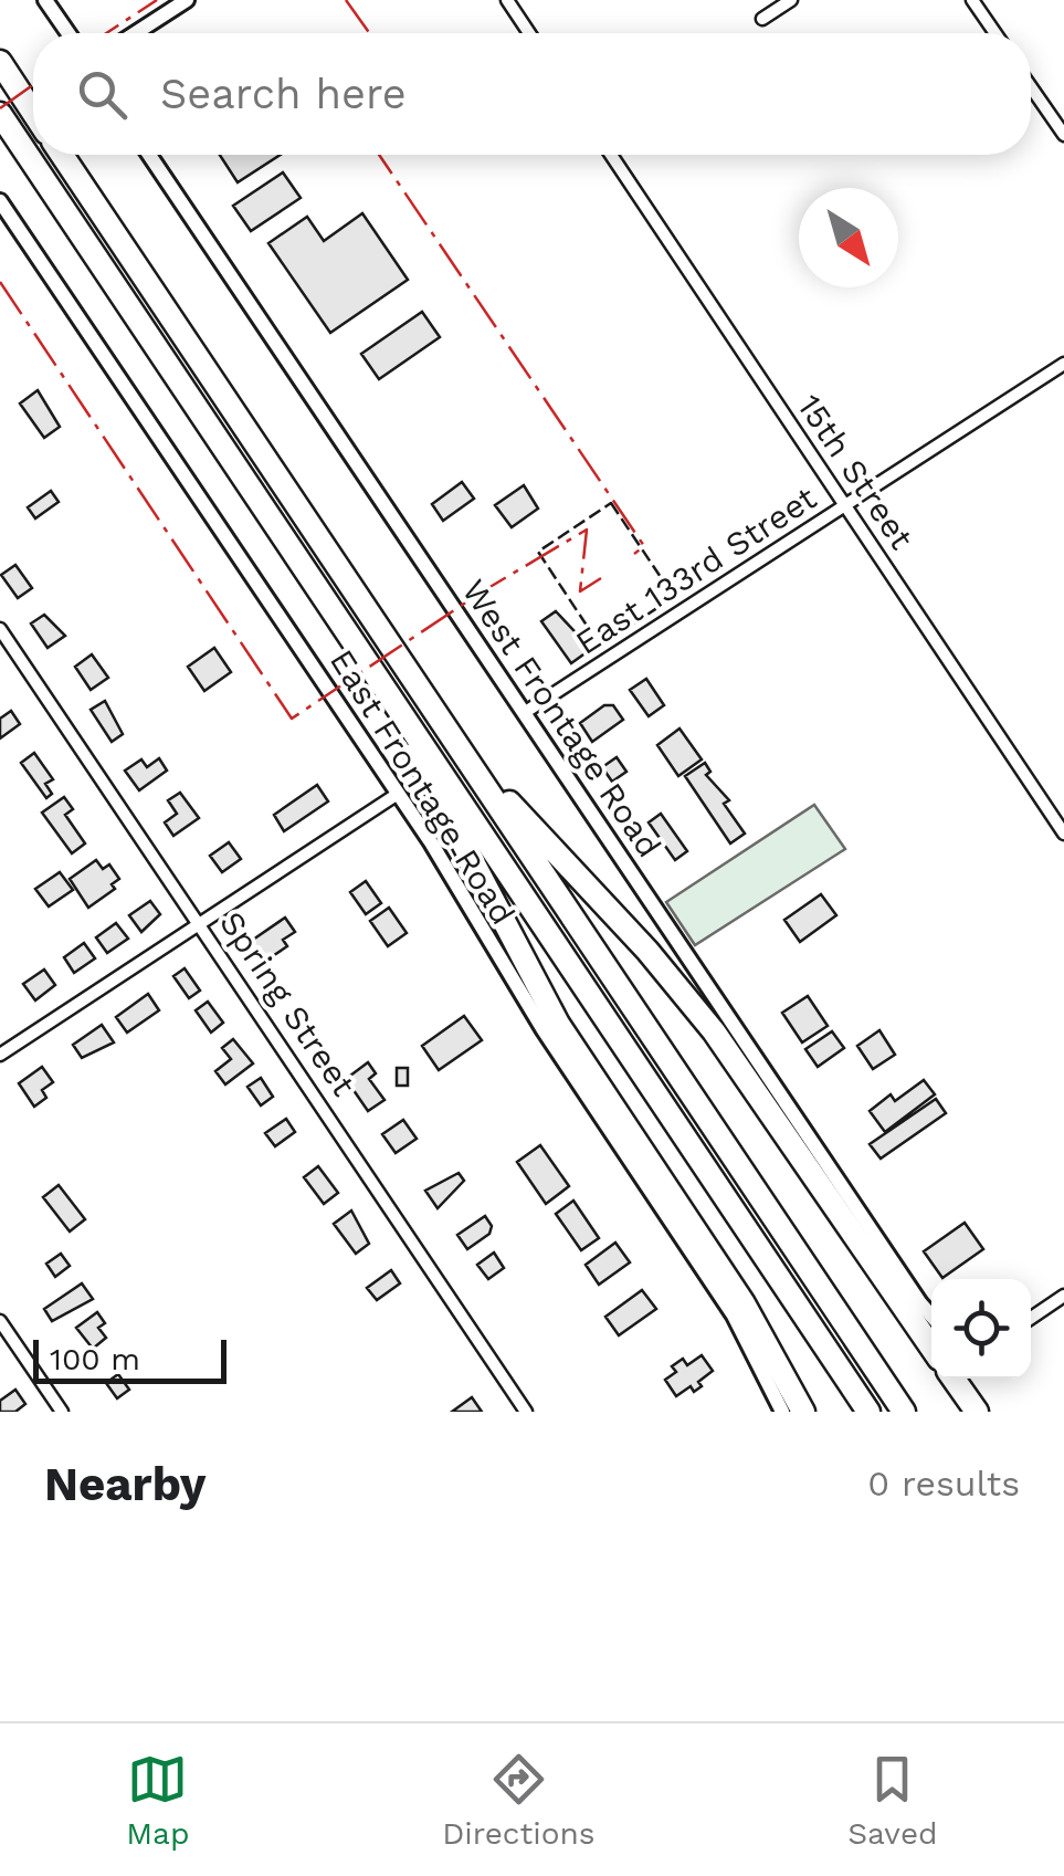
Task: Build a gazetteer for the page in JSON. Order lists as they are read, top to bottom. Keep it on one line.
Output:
{"streets":{"street":["15th Street","East 133rd Street","West Frontage Road","East Frontage Road","Spring Street"]},"crossings":[["15th Street","East 133rd Street"],["East 133rd Street","West Frontage Road"]],"scale_bar":"100 m","north":"bottom right","page":{"search":"Search here","scale":"100 m","heading":["Nearby","0 results"],"nav":["Map","Directions","Saved"]}}
